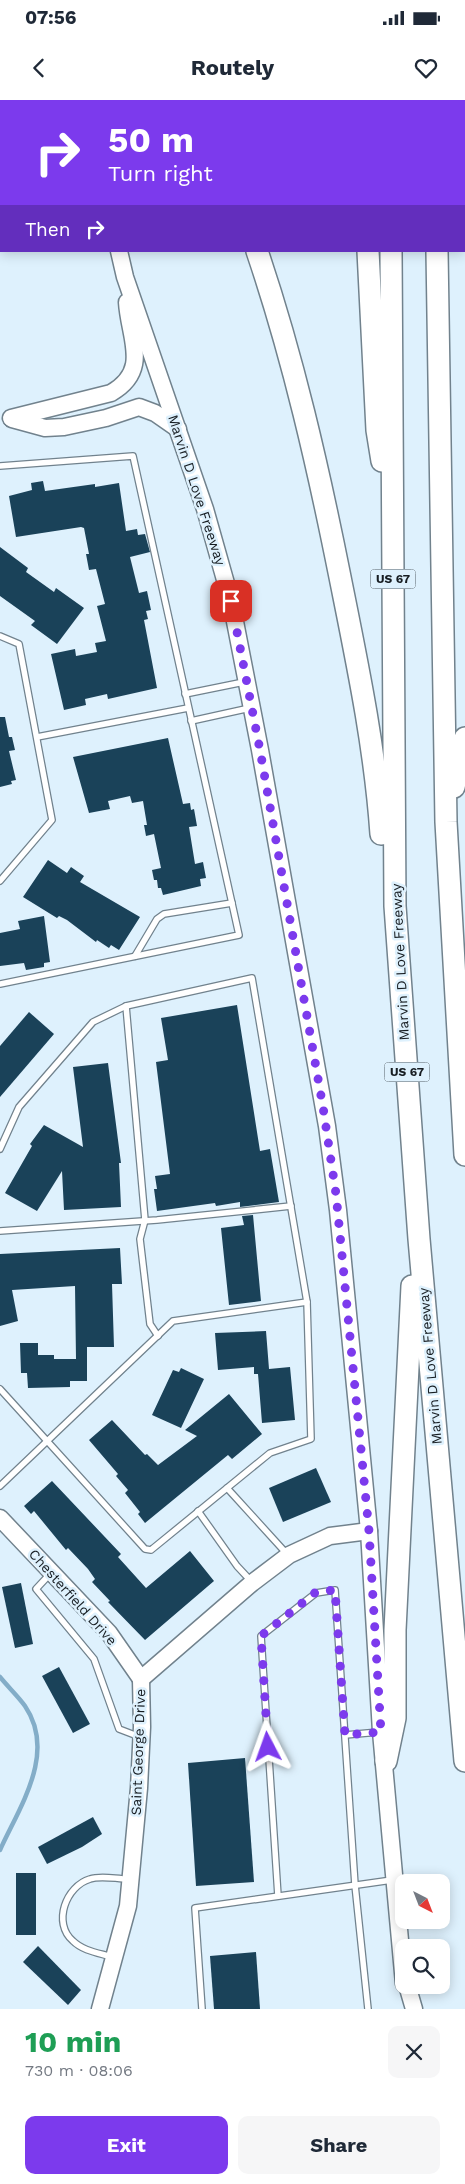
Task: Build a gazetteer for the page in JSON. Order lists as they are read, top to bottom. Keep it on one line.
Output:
{"streets":{"highway":["Marvin D Love Freeway","US 67"],"main road":["Chesterfield Drive","Saint George Drive"]},"crossings":[["Marvin D Love Freeway","Saint George Drive"],["Chesterfield Drive","Saint George Drive"]],"north":"bottom right","page":{"status":"07:56","header":"Routely","turn":["50 m","Turn right"],"then":"Then","heading":["10 min","730 m · 08:06"],"buttons":["Exit","Share"]}}
